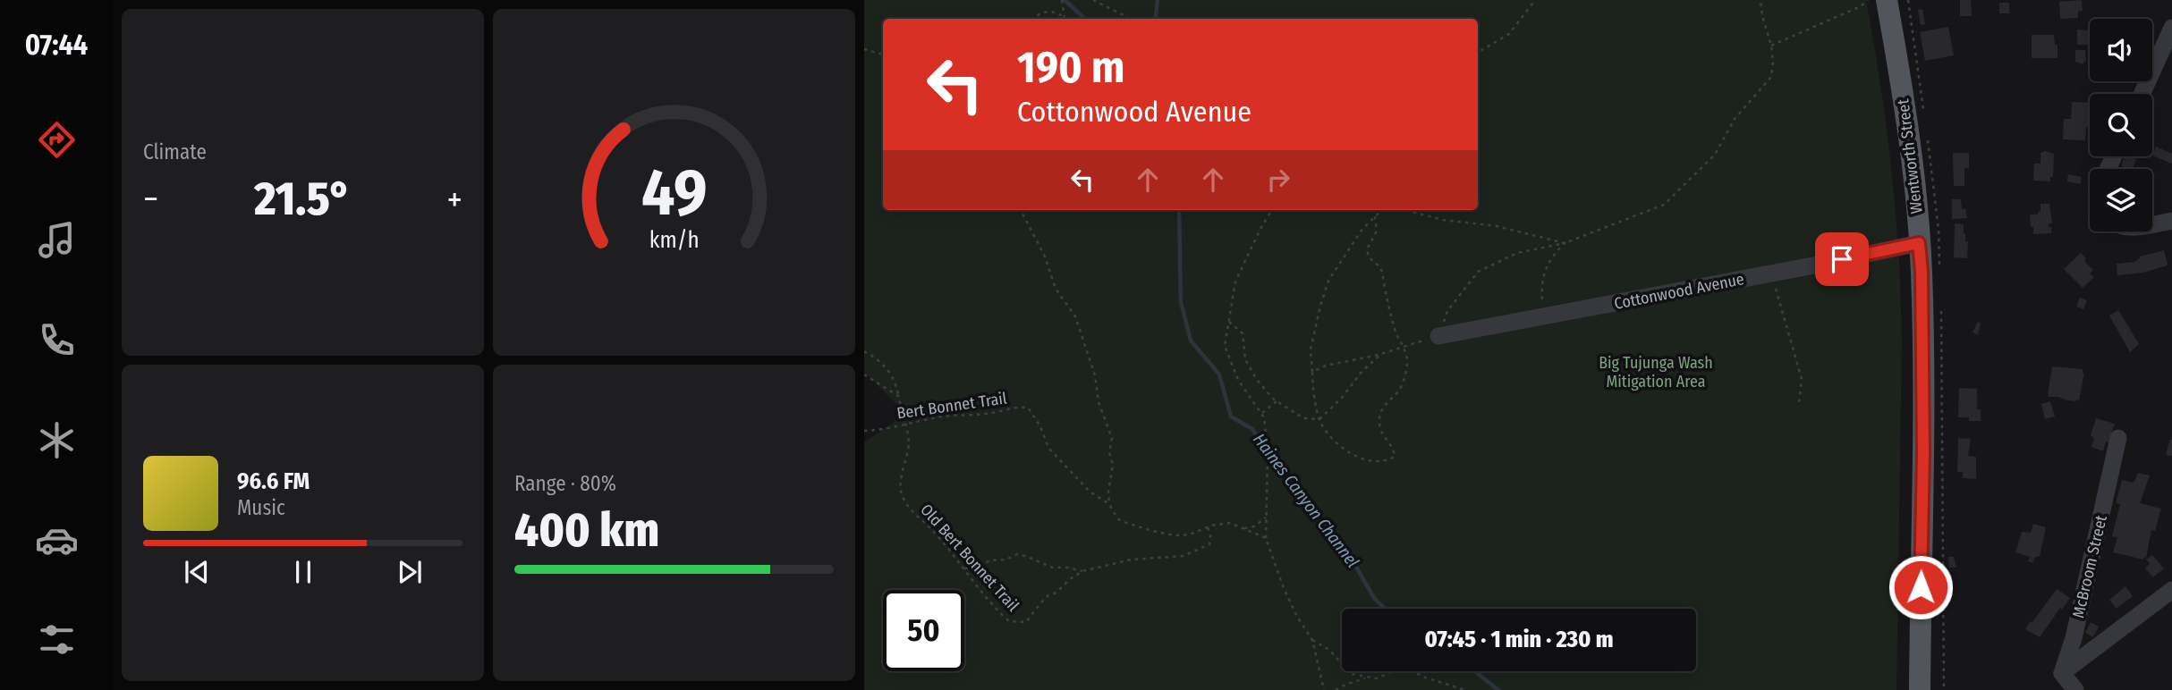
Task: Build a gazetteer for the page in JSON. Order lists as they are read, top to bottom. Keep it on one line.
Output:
{"streets":{"main road":["Wentworth Street"],"street":["Cottonwood Avenue","McBroom Street"],"path":["Bert Bonnet Trail","Old Bert Bonnet Trail"]},"crossings":[["Wentworth Street","Cottonwood Avenue"],["Bert Bonnet Trail","Old Bert Bonnet Trail"]],"water":["Haines Canyon Channel"],"parks":["Big Tujunga Wash Mitigation Area"],"page":{"tabs":"07:44","tile":["Climate",["Range · 80%","400 km"]],"turn":["190 m","Cottonwood Avenue"],"heat":["−","21.5°","+"],"song":["96.6 FM","Music"],"limit":"50","trip":"07:45 · 1 min · 230 m","gauge":["49","km/h"]}}
